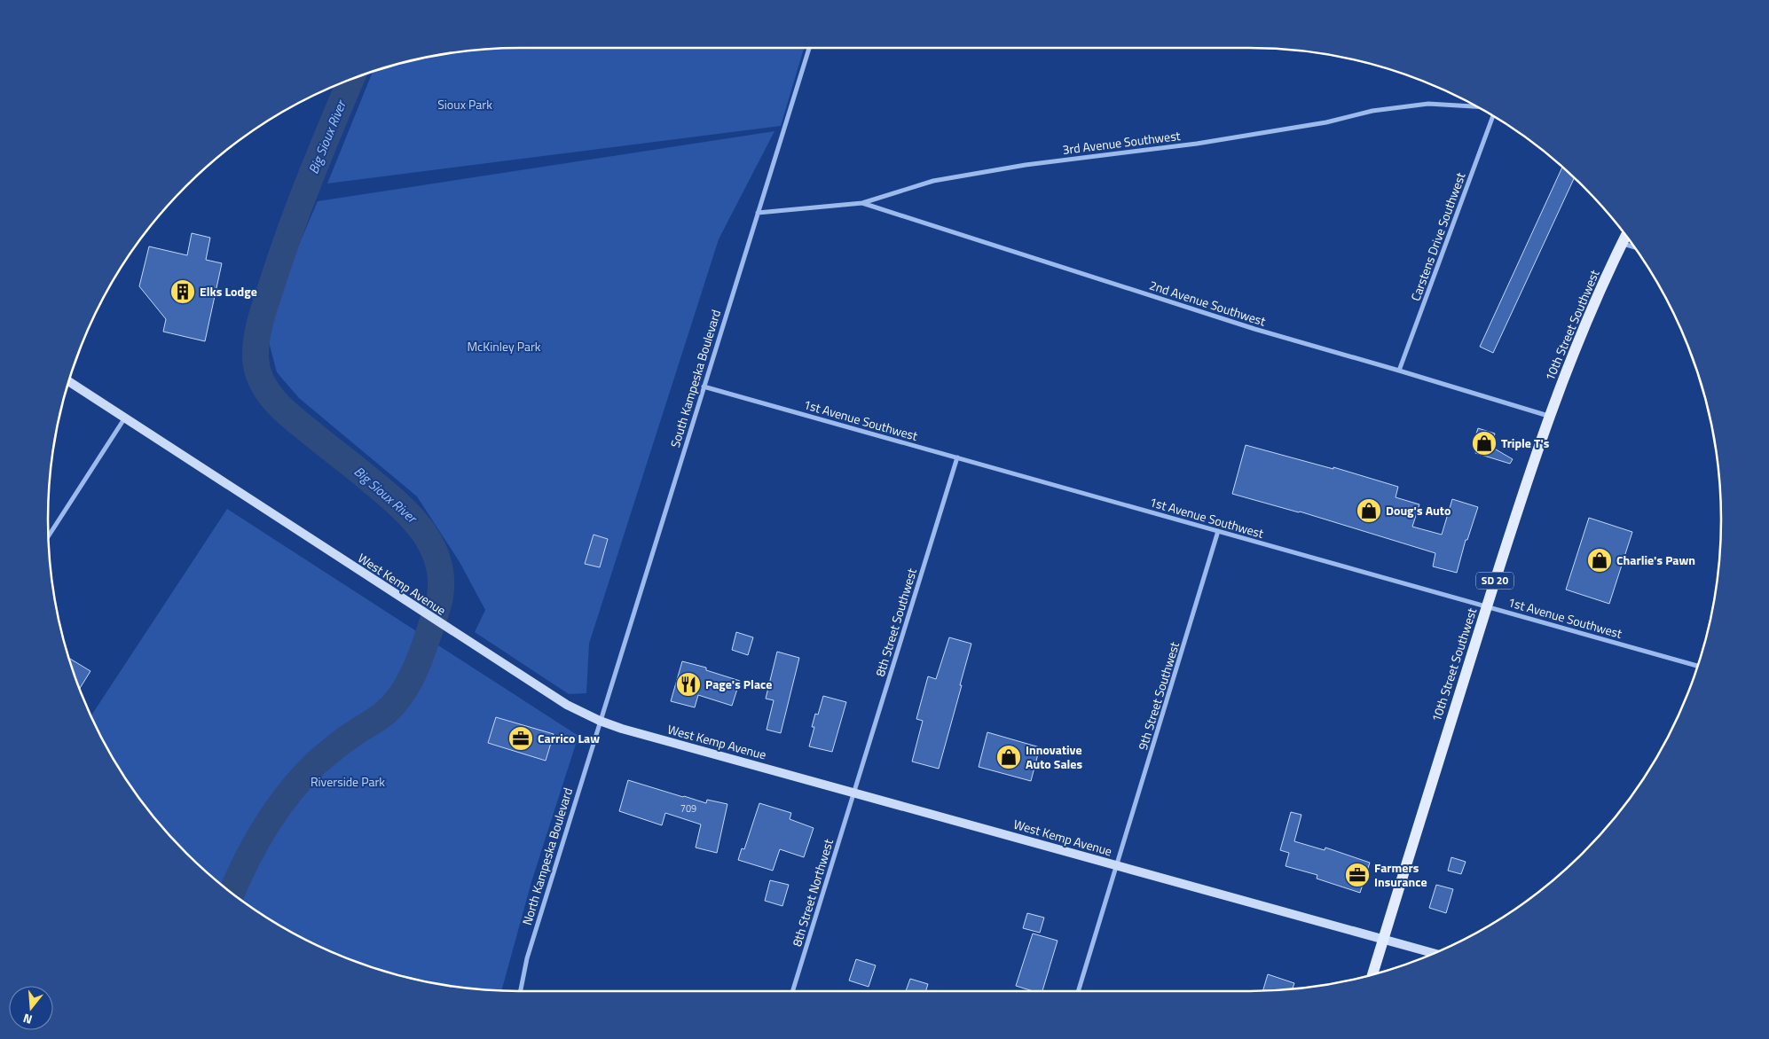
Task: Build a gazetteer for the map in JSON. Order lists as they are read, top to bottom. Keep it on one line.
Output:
{"streets":{"main road":["10th Street Southwest","SD 20","West Kemp Avenue"],"street":["3rd Avenue Southwest","Carstens Drive Southwest","2nd Avenue Southwest","South Kampeska Boulevard","1st Avenue Southwest","8th Street Southwest","9th Street Southwest","North Kampeska Boulevard","8th Street Northwest"]},"crossings":[["3rd Avenue Southwest","2nd Avenue Southwest"],["3rd Avenue Southwest","South Kampeska Boulevard"],["Carstens Drive Southwest","2nd Avenue Southwest"],["2nd Avenue Southwest","10th Street Southwest"],["10th Street Southwest","1st Avenue Southwest"],["10th Street Southwest","SD 20"],["10th Street Southwest","West Kemp Avenue"],["South Kampeska Boulevard","1st Avenue Southwest"],["South Kampeska Boulevard","West Kemp Avenue"],["South Kampeska Boulevard","North Kampeska Boulevard"],["1st Avenue Southwest","8th Street Southwest"],["1st Avenue Southwest","9th Street Southwest"],["SD 20","West Kemp Avenue"],["West Kemp Avenue","8th Street Southwest"],["West Kemp Avenue","9th Street Southwest"],["West Kemp Avenue","North Kampeska Boulevard"],["West Kemp Avenue","8th Street Northwest"],["8th Street Southwest","8th Street Northwest"]],"water":["Big Sioux River"],"parks":["Sioux Park","McKinley Park","Riverside Park"],"places":{"building":["Elks Lodge"],"shop":["Triple T's","Doug's Auto","Charlie's Pawn","Innovative Auto Sales"],"restaurant":["Page's Place"],"office":["Carrico Law","Farmers Insurance"]},"house_numbers":["709"],"north":"bottom"}
